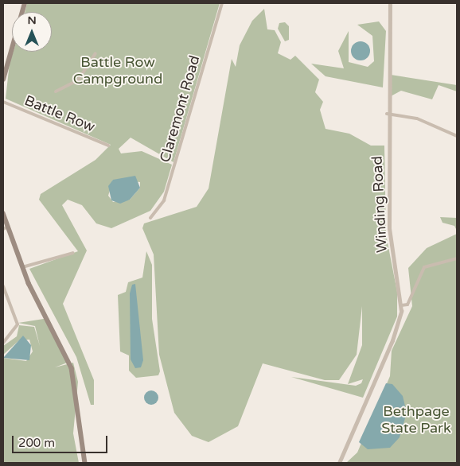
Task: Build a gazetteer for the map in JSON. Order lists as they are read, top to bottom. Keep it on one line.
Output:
{"streets":{"street":["Claremont Road","Battle Row","Winding Road"]},"parks":["Battle Row Campground","Bethpage State Park"],"scale_bar":"200 m","north":"top"}
